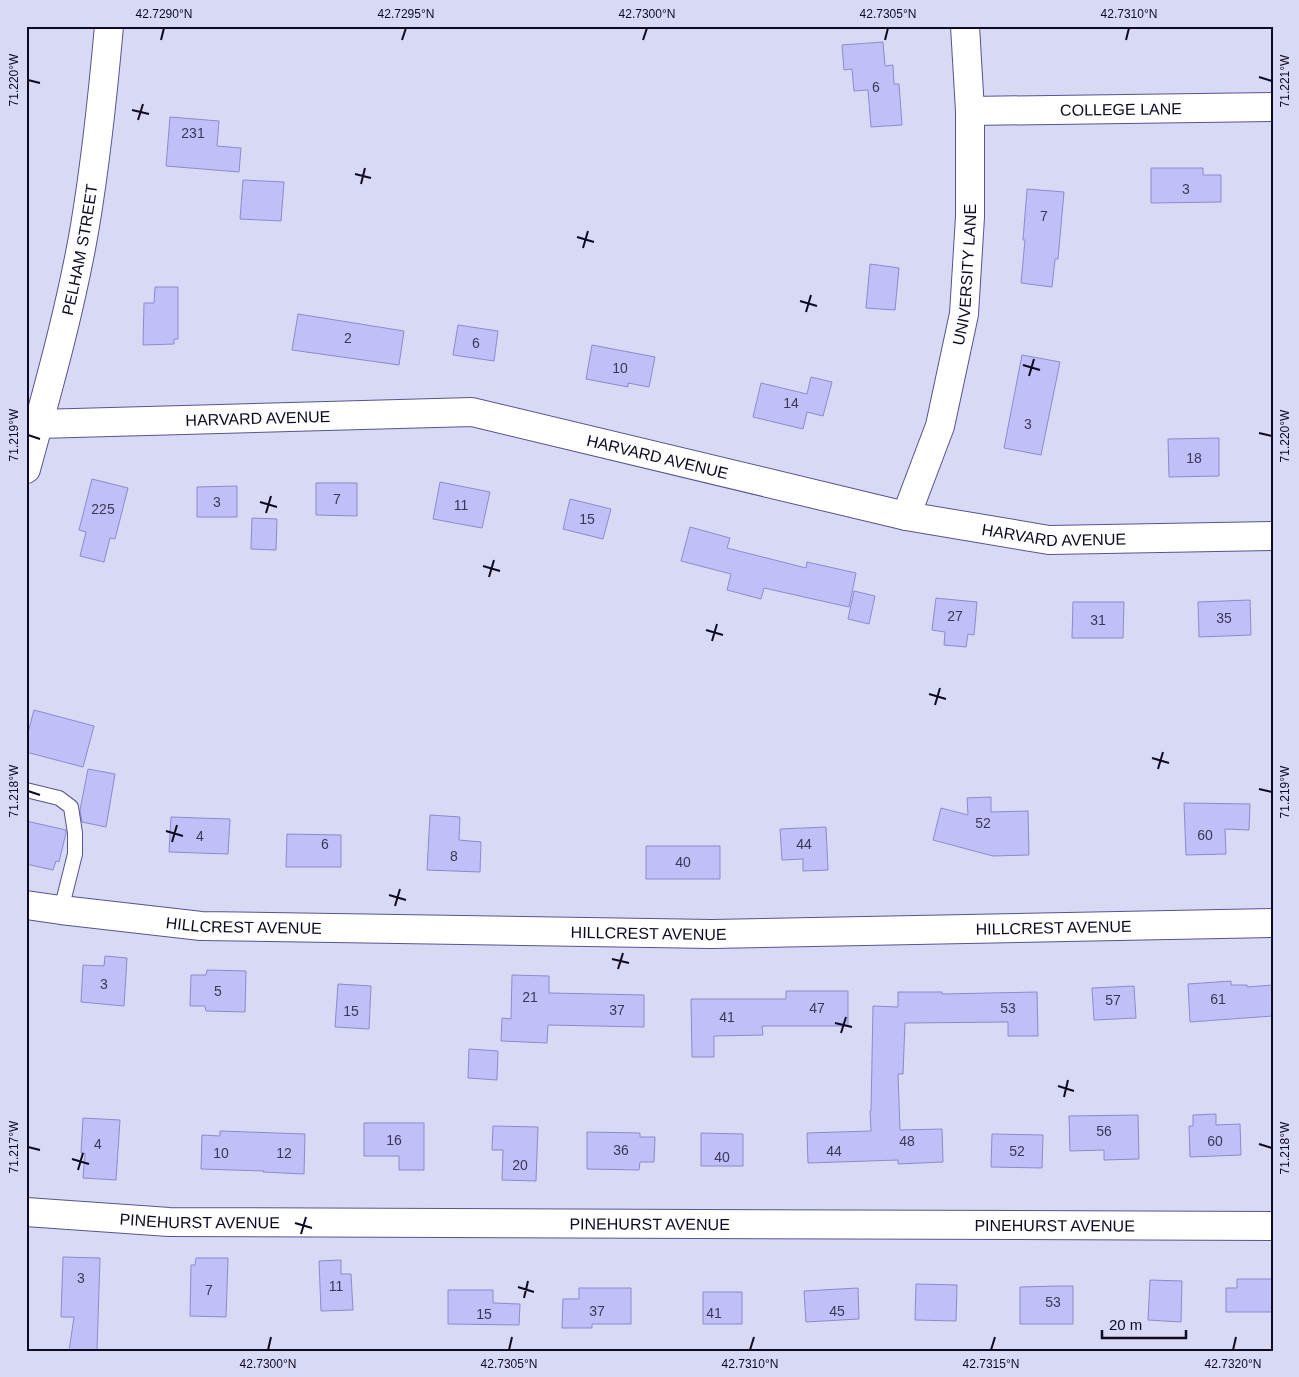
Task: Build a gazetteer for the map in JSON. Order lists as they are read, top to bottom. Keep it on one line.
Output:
{"streets":{"street":["COLLEGE LANE","PELHAM STREET","UNIVERSITY LANE","HARVARD AVENUE","HILLCREST AVENUE","PINEHURST AVENUE"]},"crossings":[["COLLEGE LANE","UNIVERSITY LANE"],["PELHAM STREET","HARVARD AVENUE"],["UNIVERSITY LANE","HARVARD AVENUE"]],"house_numbers":["6","231","3","7","2","6","10","14","3","18","7","3","11","225","15","27","35","31","52","60","4","6","44","8","40","3","5","21","61","57","47","53","37","15","41","56","16","48","60","4","36","44","52","10","12","40","20","3","11","7","53","37","45","41","15"],"scale_bar":"20 m","coordinates":["42.7290°N","42.7295°N","42.7300°N","42.7305°N","42.7310°N","71.220°W","71.221°W","71.219°W","71.218°W","71.217°W","42.7315°N","42.7320°N"]}
